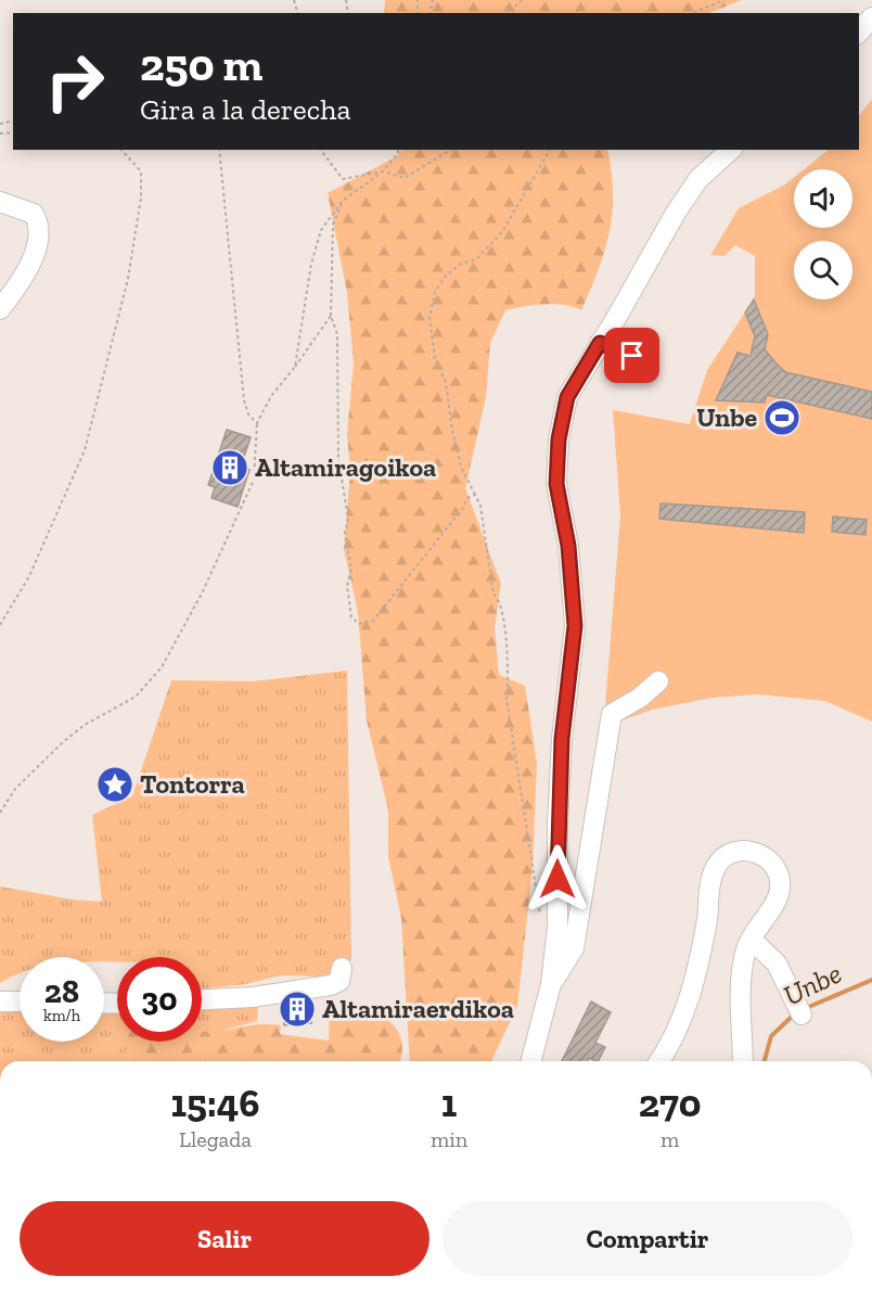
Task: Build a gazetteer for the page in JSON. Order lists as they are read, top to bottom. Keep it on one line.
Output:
{"water":["Unbe"],"places":{"sports":["Unbe"],"building":["Altamiragoikoa","Altamiraerdikoa"],"place":["Tontorra"]},"page":{"turn":["250 m","Gira a la derecha"],"speed":"28 km/h","limit":"30","eta":["15:46","Llegada","1","min","270","m"],"buttons":["Salir","Compartir"]}}
